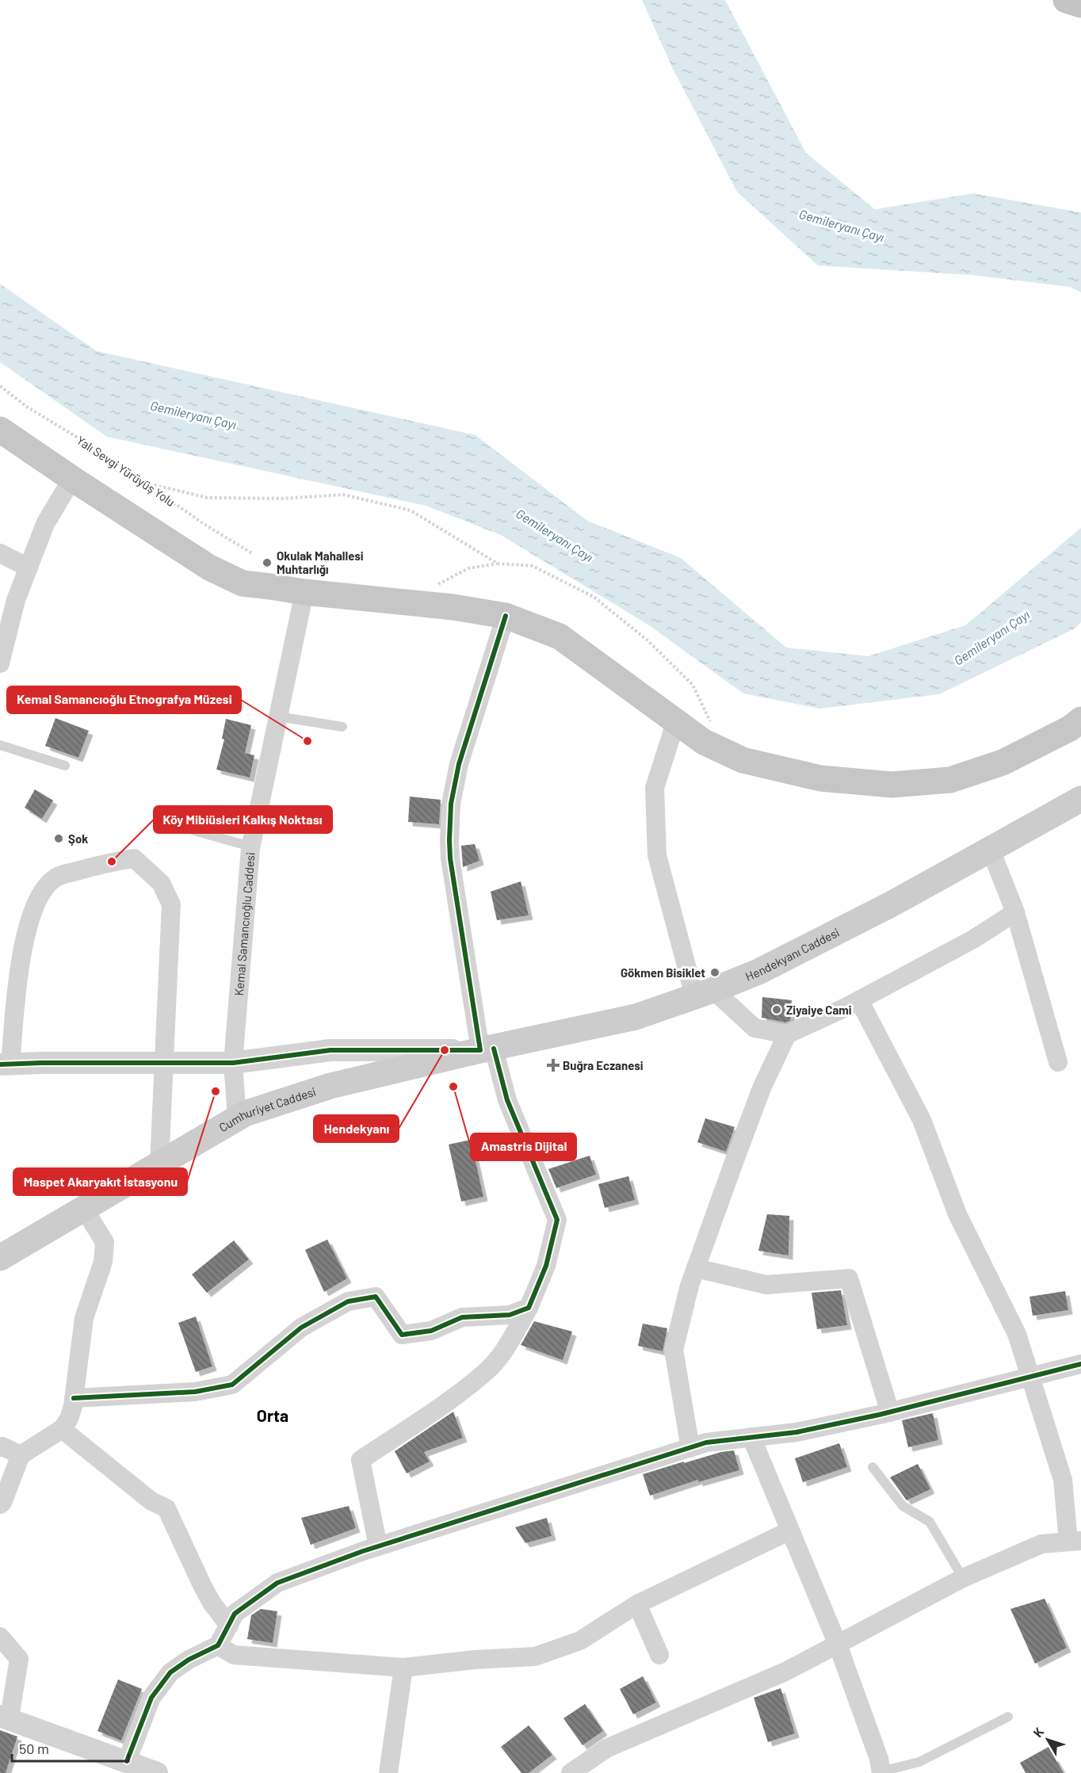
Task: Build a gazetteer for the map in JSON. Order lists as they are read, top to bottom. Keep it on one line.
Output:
{"streets":{"main road":["Hendekyanı Caddesi","Cumhuriyet Caddesi"],"street":["Kemal Samancıoğlu Caddesi"],"path":["Yalı Sevgi Yürüyüş Yolu"]},"crossings":[["Kemal Samancıoğlu Caddesi","Cumhuriyet Caddesi"],["Hendekyanı Caddesi","Cumhuriyet Caddesi"]],"districts":["Orta"],"water":["Gemileryanı Çayı"],"places":{"other":["Okulak Mahallesi Muhtarlığı","Kemal Samancıoğlu Etnografya Müzesi","Şok","Köy Mibiüsleri Kalkış Noktası","Gökmen Bisiklet","Ziyaiye Cami","Hendekyanı","Amastris Dijital","Maspet Akaryakıt İstasyonu"],"health":["Buğra Eczanesi"]},"scale_bar":"50 m","north":"top left"}
